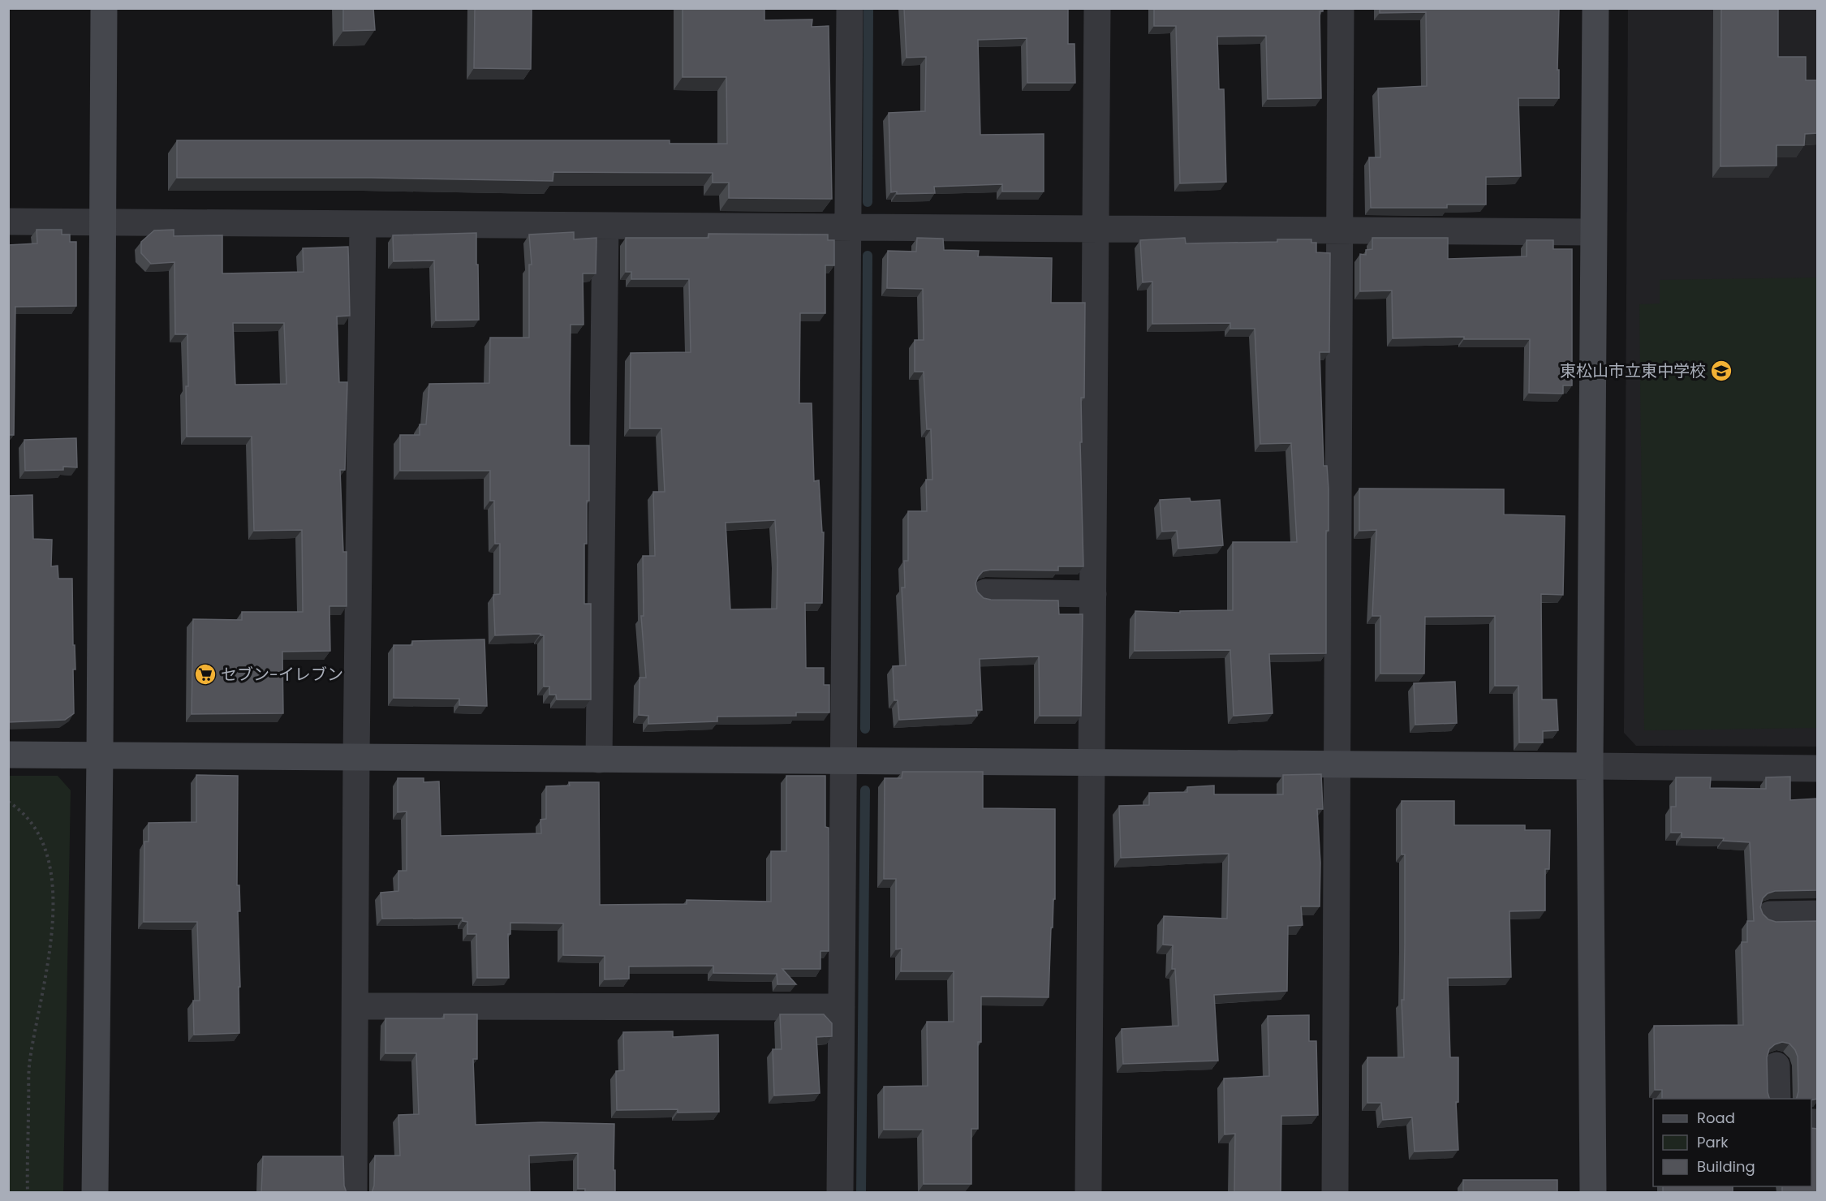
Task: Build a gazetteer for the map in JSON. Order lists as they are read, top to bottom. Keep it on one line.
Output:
{"places":{"school or university":["東松山市立東中学校"],"supermarket":["セブン-イレブン"]},"legend":["Road","Park","Building"]}
